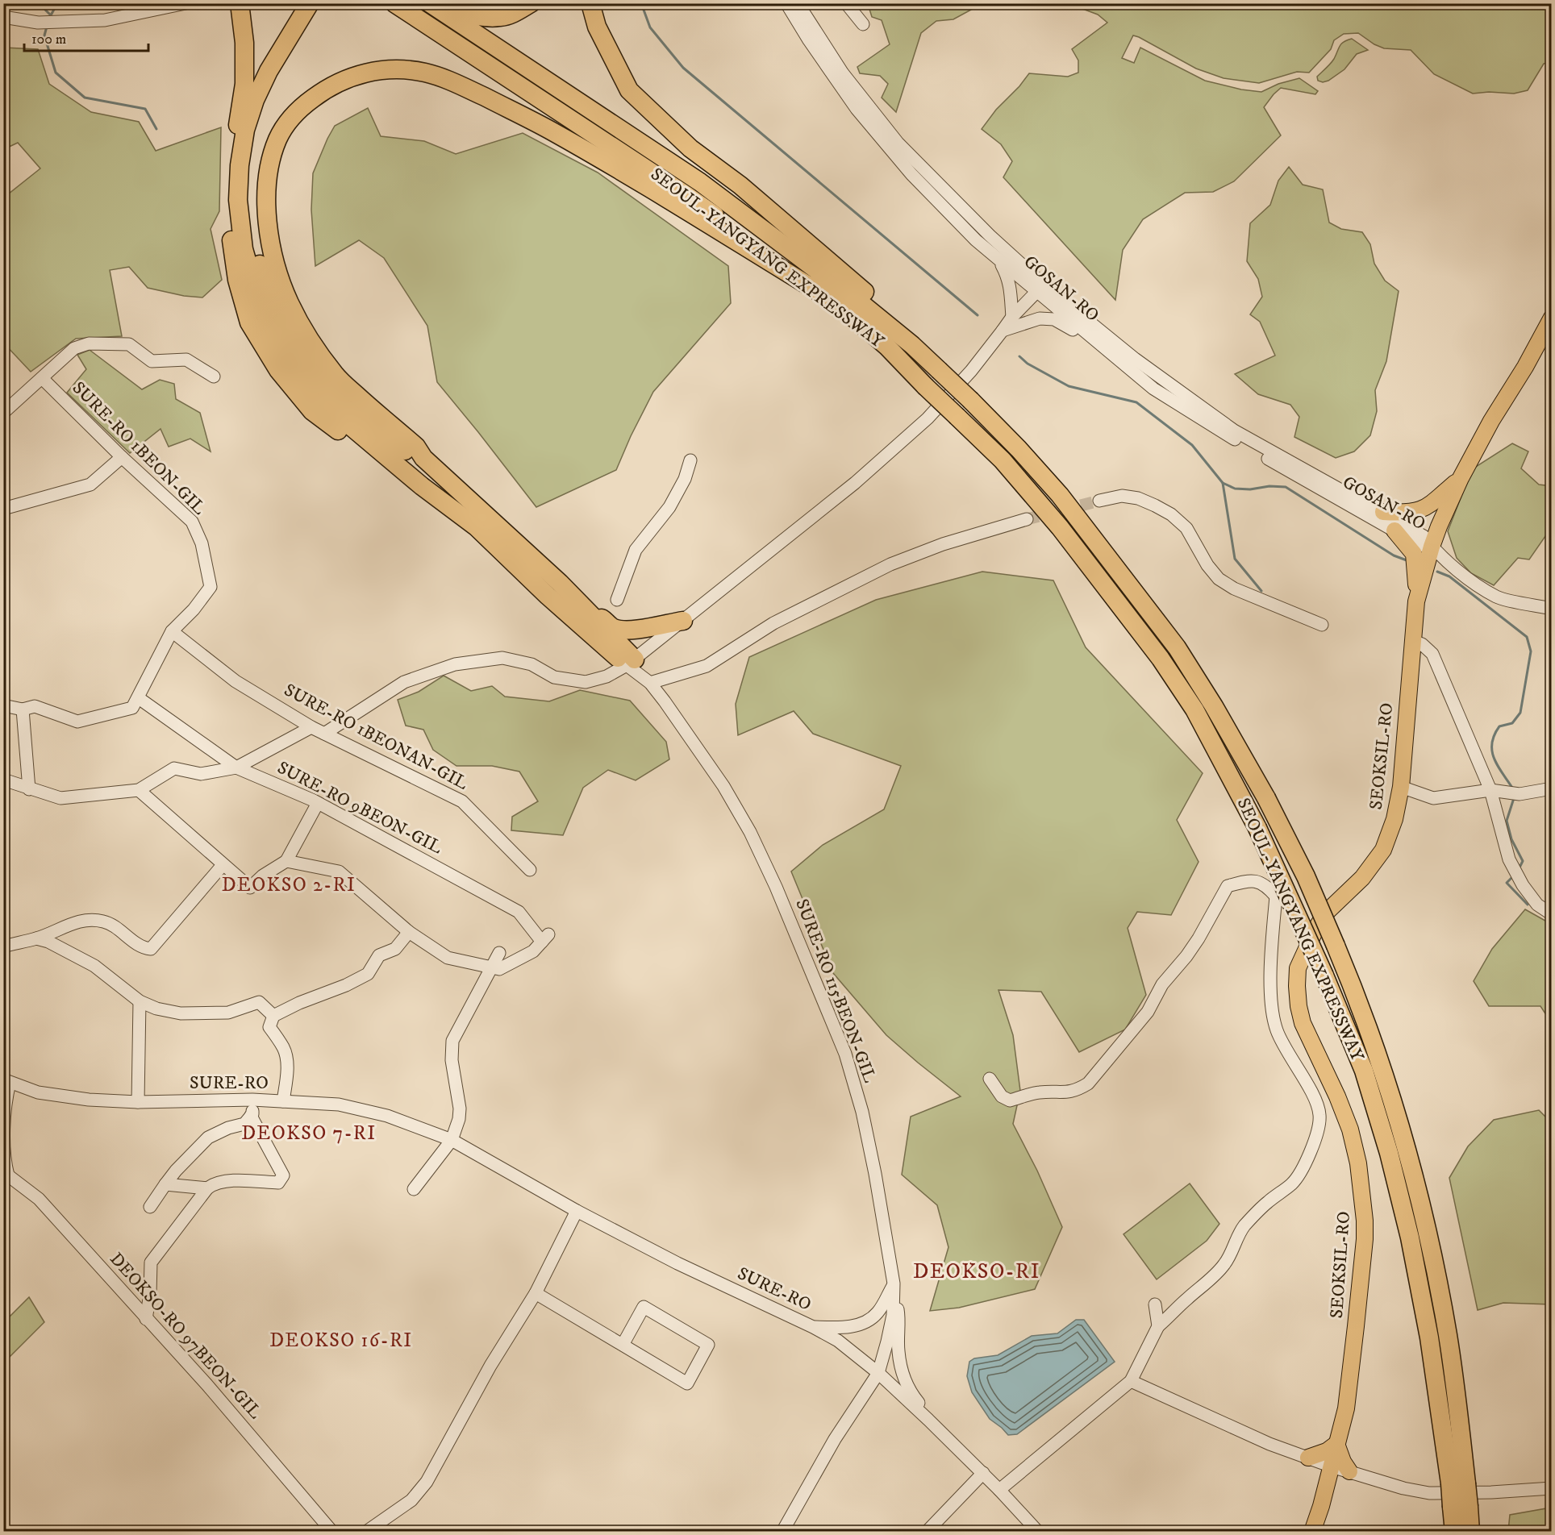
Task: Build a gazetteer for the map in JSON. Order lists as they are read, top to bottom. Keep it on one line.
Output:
{"streets":{"highway":["SEOUL-YANGYANG EXPRESSWAY"],"main road":["SEOKSIL-RO"],"street":["GOSAN-RO","SURE-RO 1BEON-GIL","SURE-RO 1BEONAN-GIL","SURE-RO 9BEON-GIL","SURE-RO 115BEON-GIL","SURE-RO","DEOKSO-RO 97BEON-GIL"]},"crossings":[["GOSAN-RO","SEOKSIL-RO"],["SURE-RO 1BEON-GIL","SURE-RO 1BEONAN-GIL"],["SURE-RO 1BEON-GIL","SURE-RO 9BEON-GIL"],["SURE-RO 115BEON-GIL","SURE-RO"]],"districts":["DEOKSO 2-RI","DEOKSO 7-RI","DEOKSO-RI","DEOKSO 16-RI"],"scale_bar":"100 m"}
